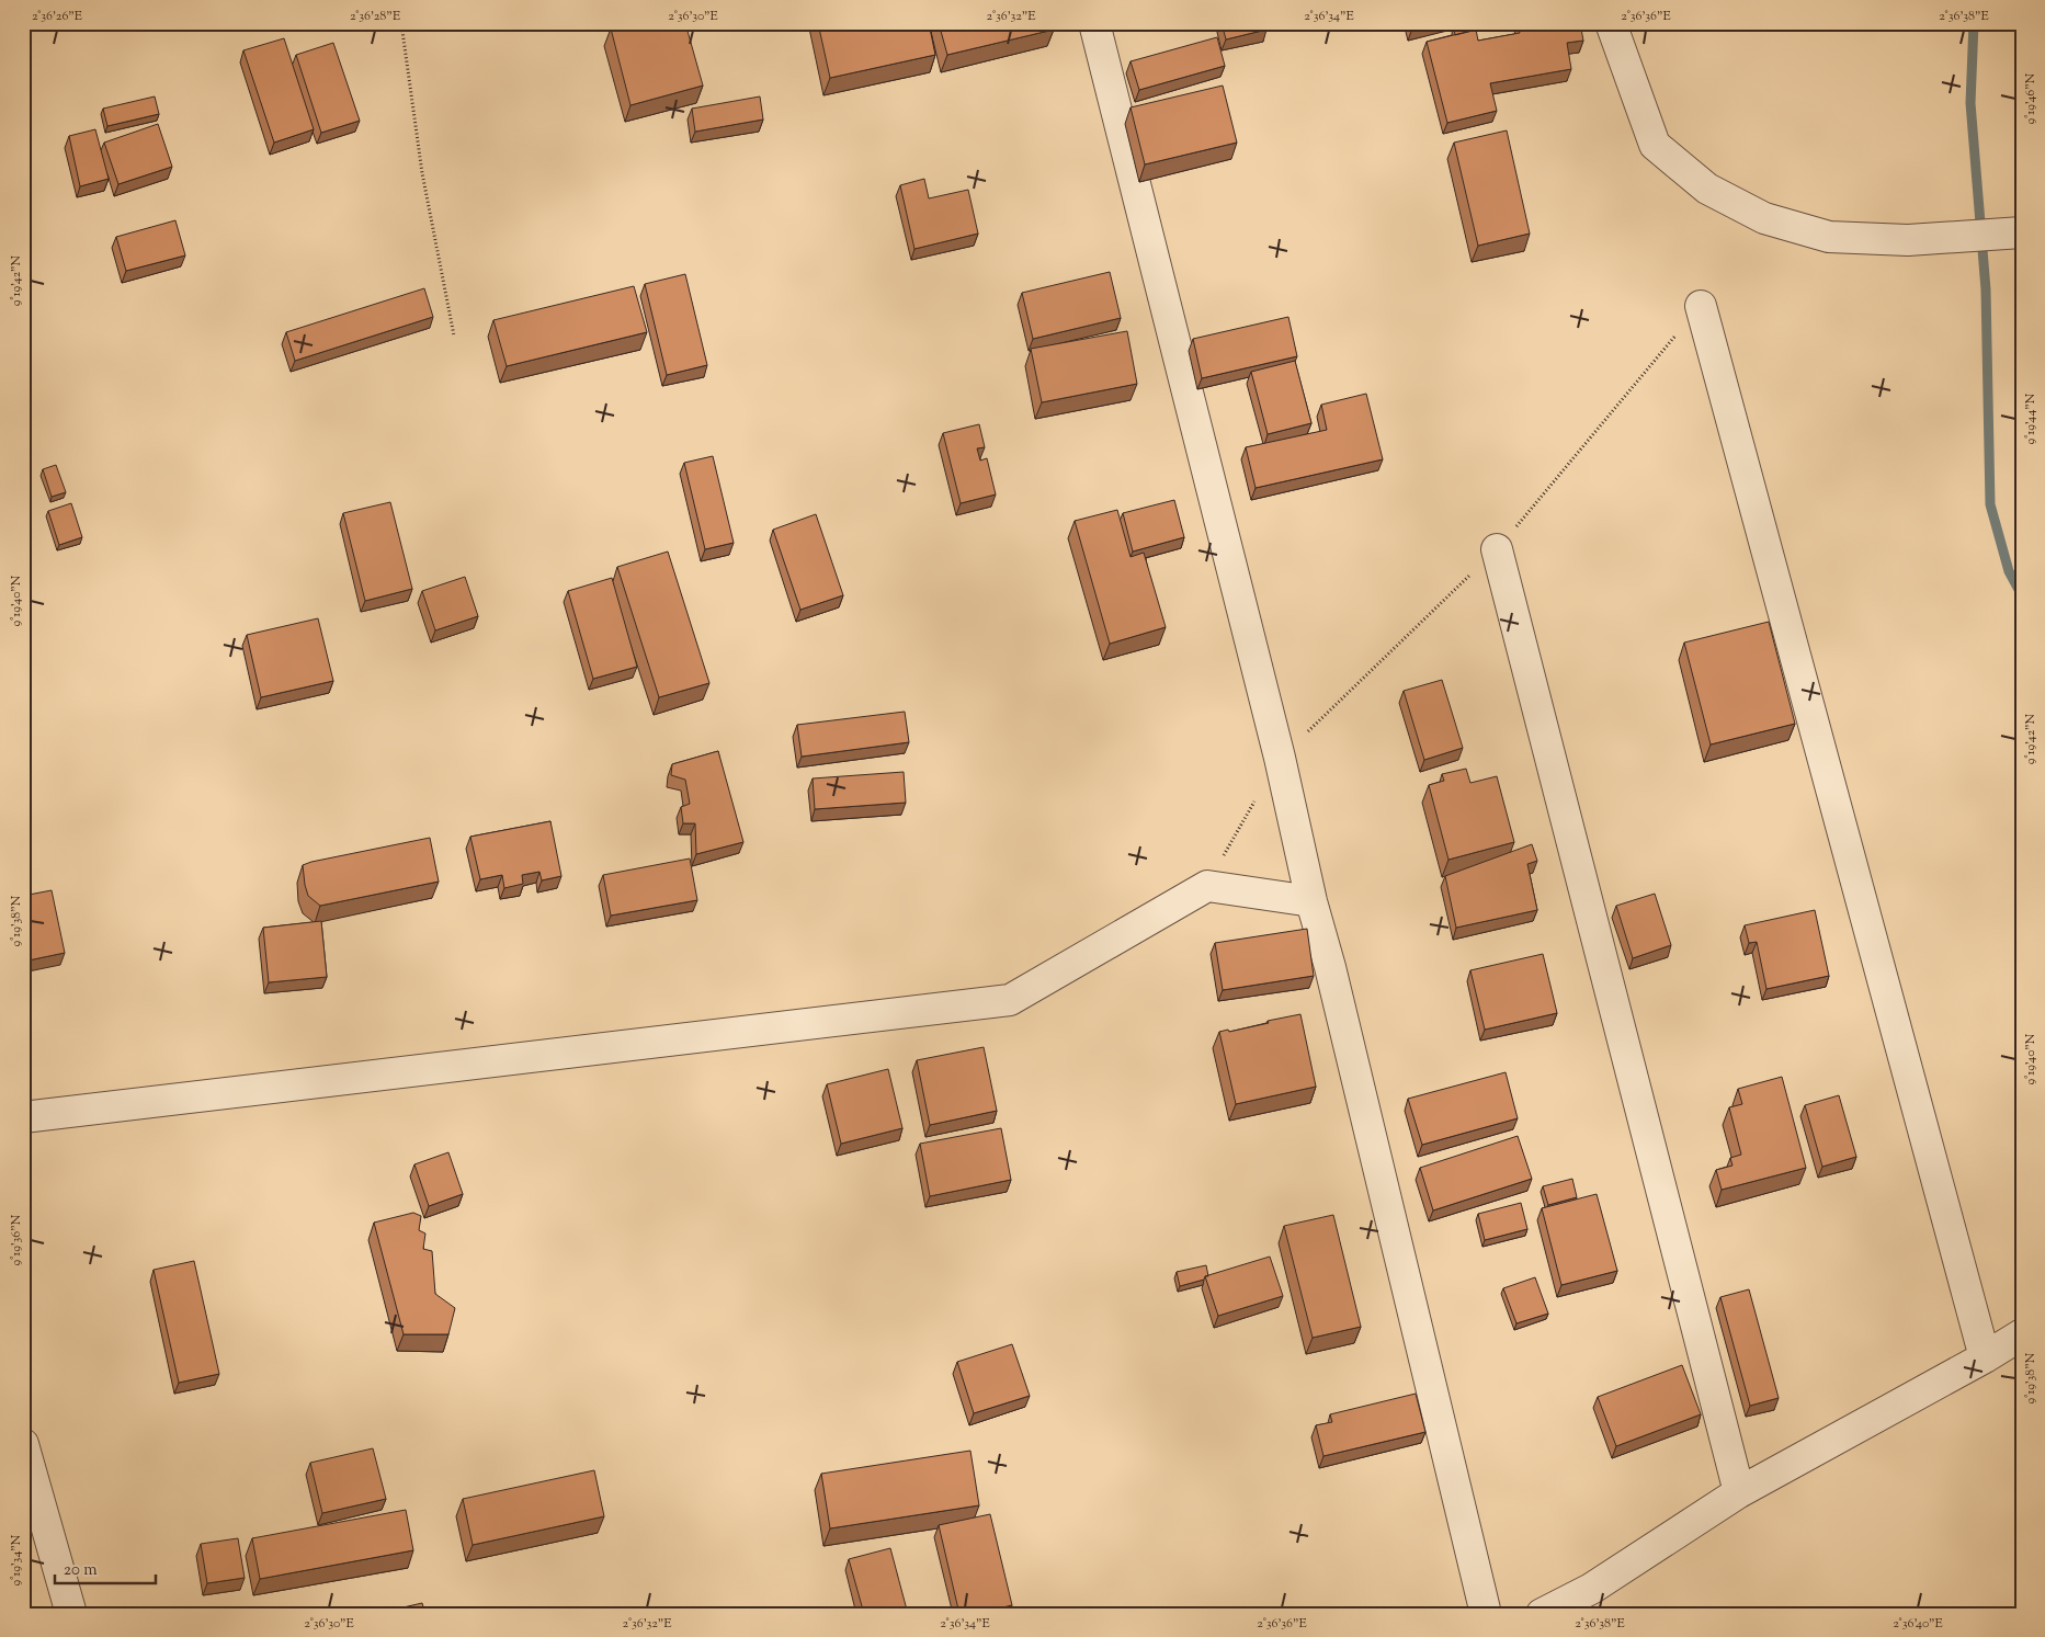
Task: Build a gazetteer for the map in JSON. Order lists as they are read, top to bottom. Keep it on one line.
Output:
{"scale_bar":"20 m","coordinates":["2°36'26\"E","2°36'28\"E","2°36'30\"E","2°36'32\"E","2°36'34\"E","2°36'36\"E","2°36'38\"E","9°19'46\"N","9°19'42\"N","9°19'44\"N","9°19'40\"N","9°19'38\"N","9°19'36\"N","9°19'34\"N","2°36'40\"E"]}
